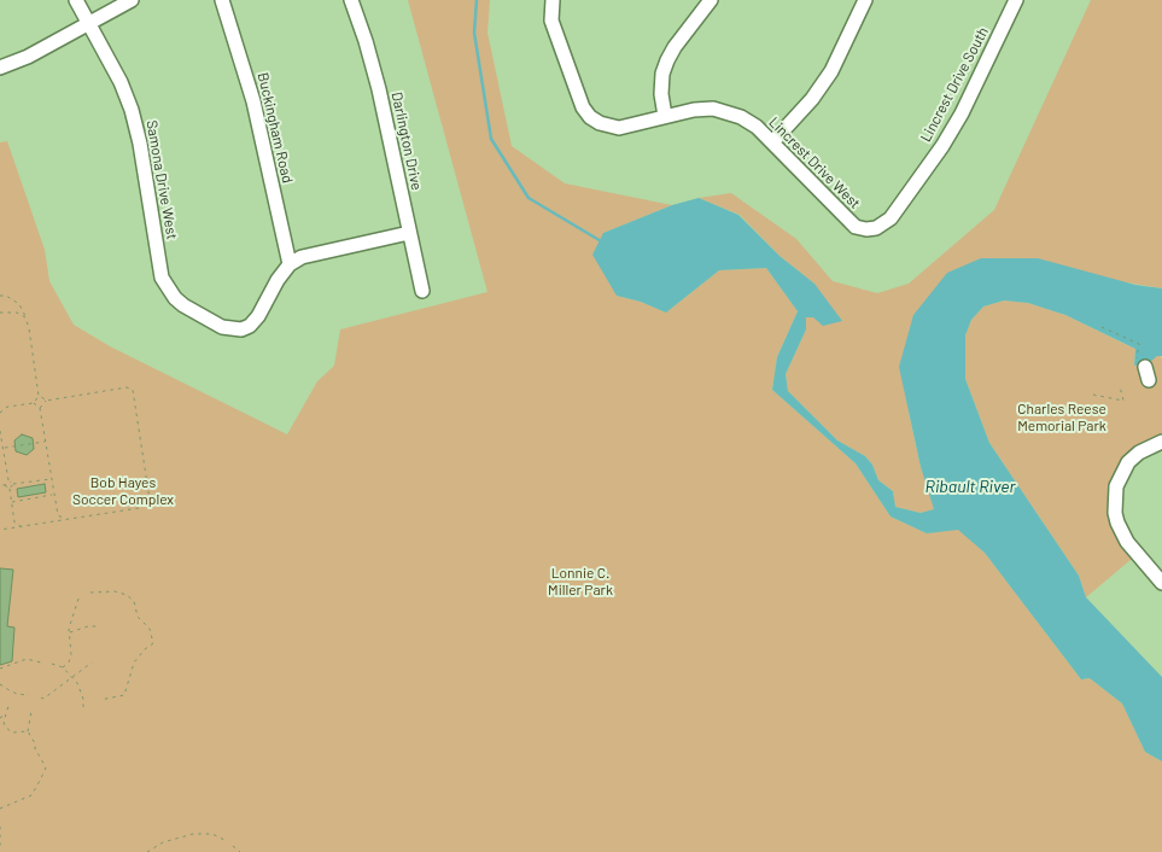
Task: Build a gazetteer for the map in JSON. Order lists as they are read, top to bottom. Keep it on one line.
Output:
{"streets":{"street":["Lincrest Drive South","Buckingham Road","Darlington Drive","Lincrest Drive West","Samona Drive West"]},"crossings":[["Lincrest Drive South","Lincrest Drive West"],["Buckingham Road","Samona Drive West"]],"water":["Ribault River"],"parks":["Charles Reese Memorial Park","Bob Hayes Soccer Complex","Lonnie C. Miller Park"]}
